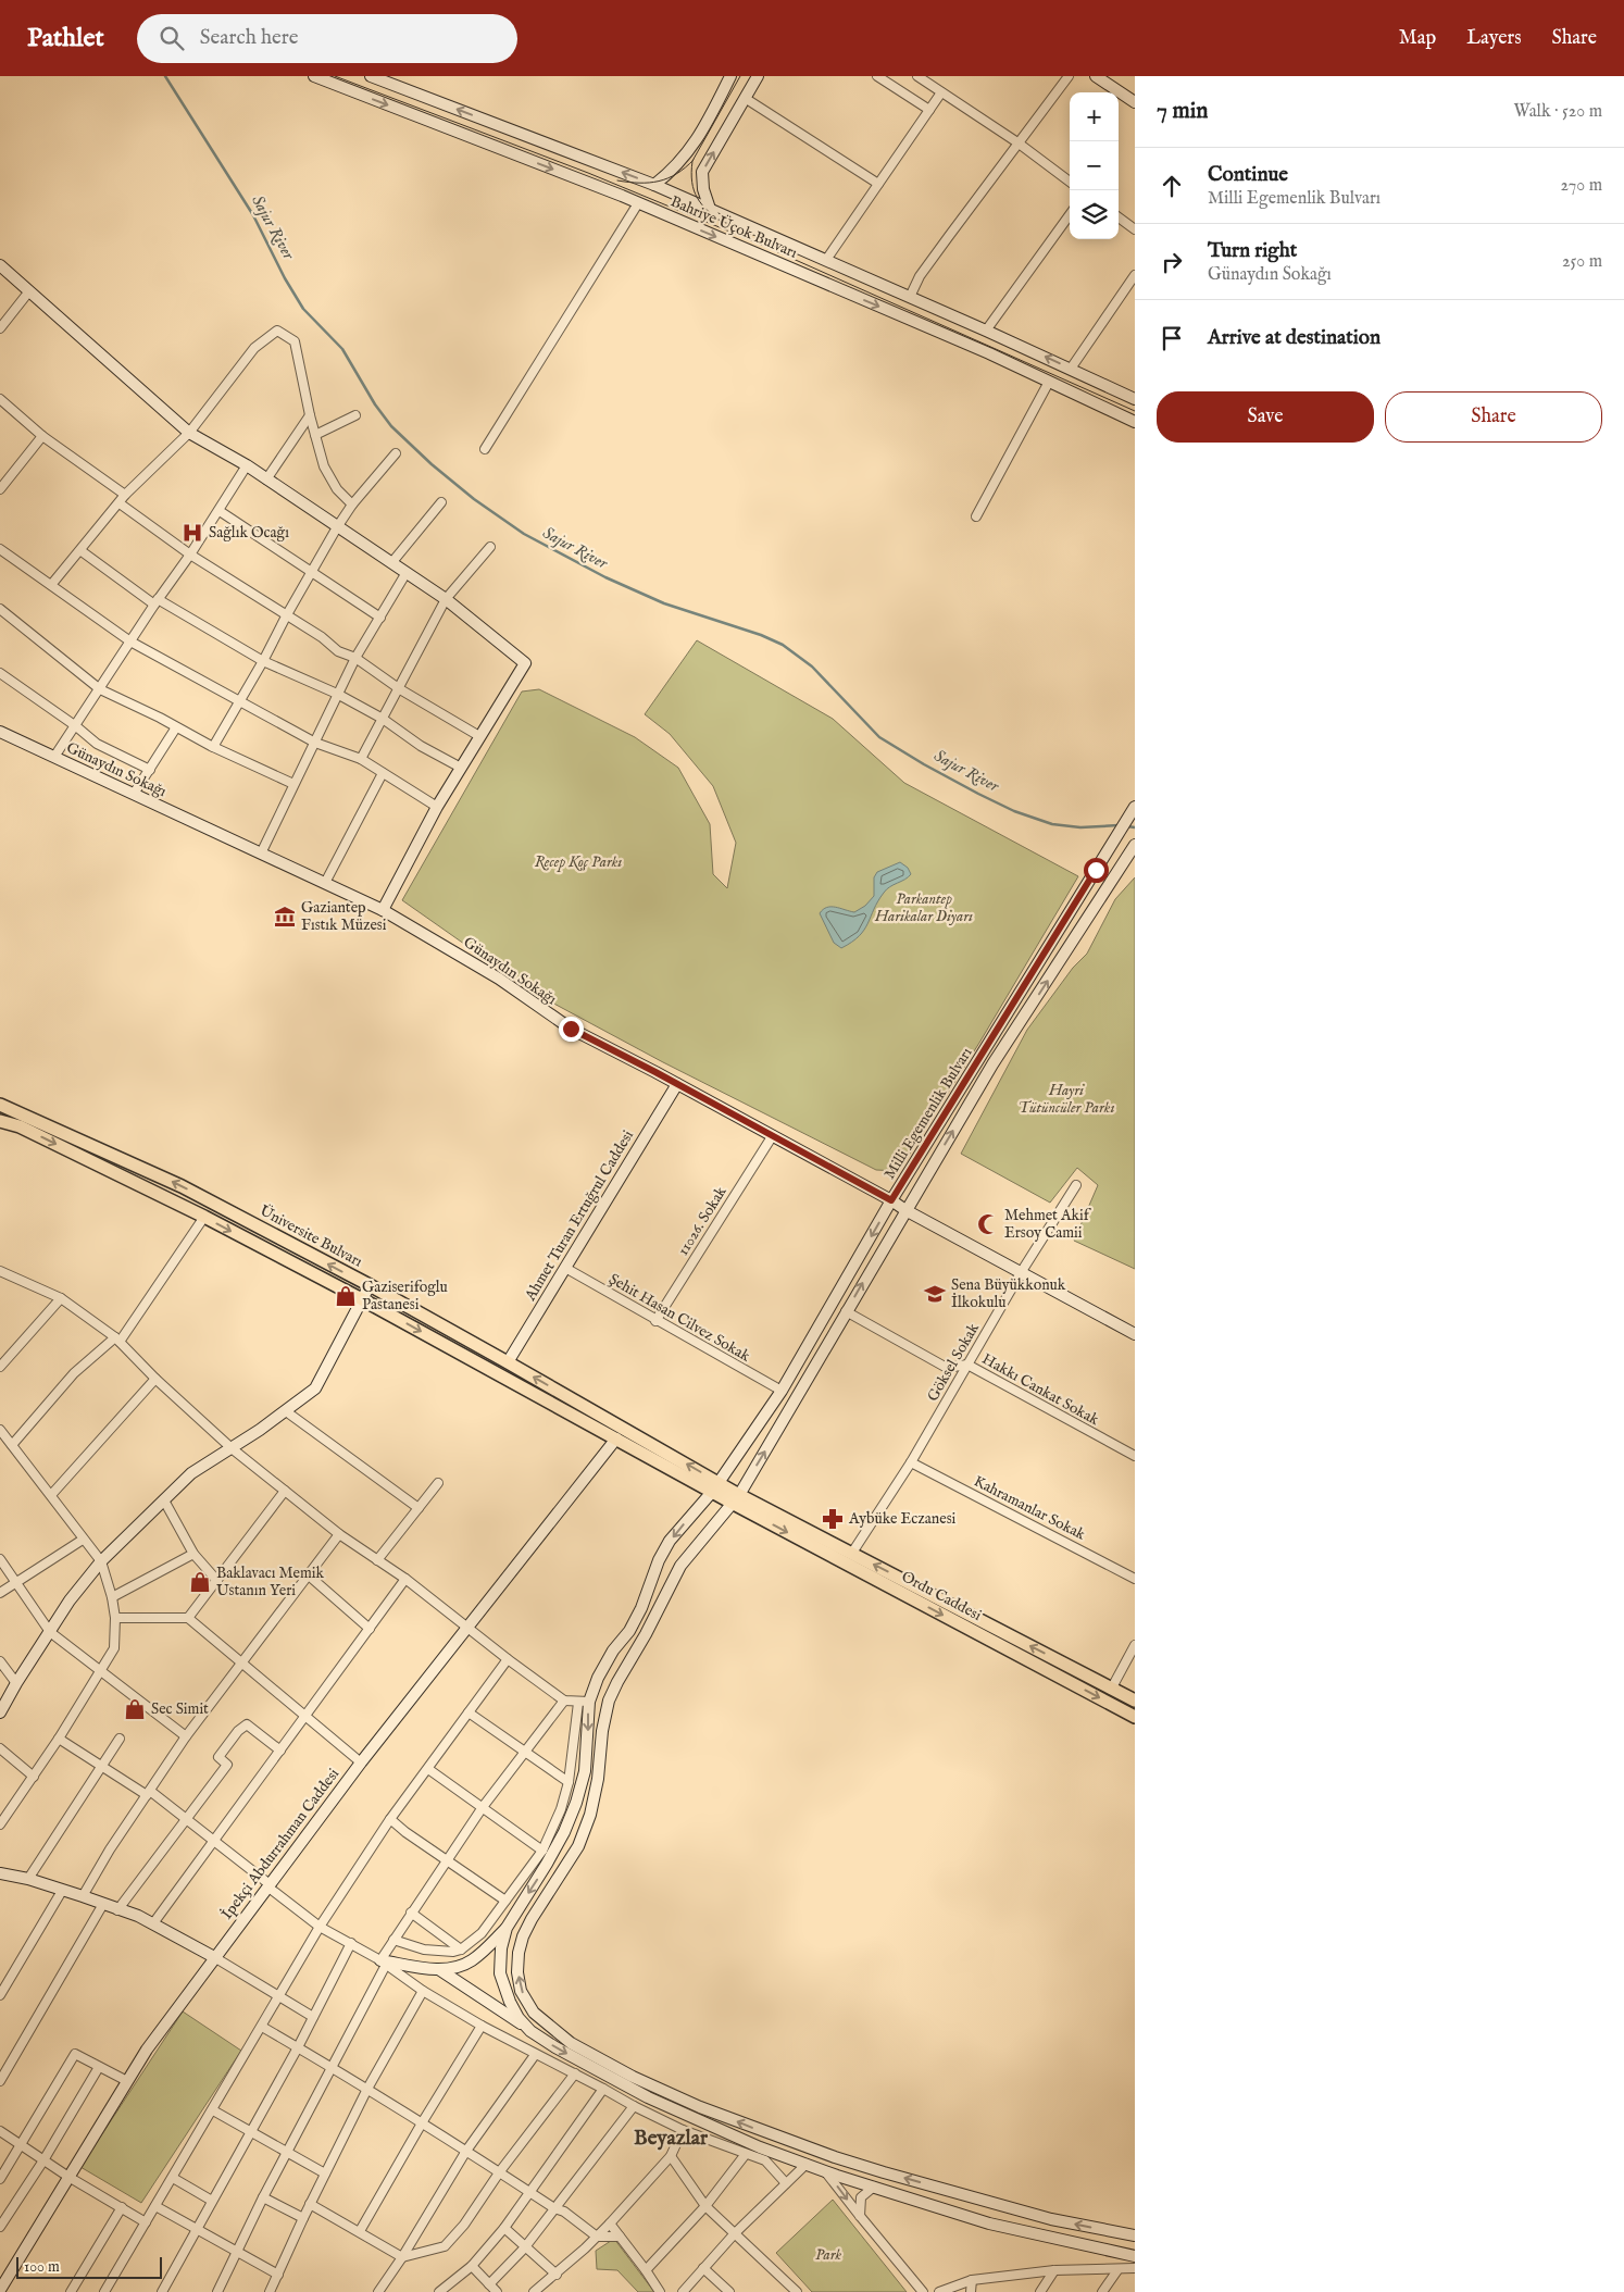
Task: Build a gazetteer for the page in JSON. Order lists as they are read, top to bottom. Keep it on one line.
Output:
{"streets":{"main road":["Bahriye Üçok Bulvarı","Günaydın Sokağı","Milli Egemenlik Bulvarı","Ahmet Turan Ertuğrul Caddesi","Üniversite Bulvarı","Ordu Caddesi","İpekçi Abdurrahman Caddesi"],"street":["11026. Sokak","Şehit Hasan Cilvez Sokak","Göksel Sokak","Hakkı Cankat Sokak","Kahramanlar Sokak"]},"crossings":[["Günaydın Sokağı","Milli Egemenlik Bulvarı"],["Günaydın Sokağı","Ahmet Turan Ertuğrul Caddesi"],["Günaydın Sokağı","11026. Sokak"],["Günaydın Sokağı","Göksel Sokak"],["Milli Egemenlik Bulvarı","Üniversite Bulvarı"],["Milli Egemenlik Bulvarı","Şehit Hasan Cilvez Sokak"],["Milli Egemenlik Bulvarı","Hakkı Cankat Sokak"],["Milli Egemenlik Bulvarı","Ordu Caddesi"],["Ahmet Turan Ertuğrul Caddesi","Üniversite Bulvarı"],["Ahmet Turan Ertuğrul Caddesi","Şehit Hasan Cilvez Sokak"],["11026. Sokak","Şehit Hasan Cilvez Sokak"],["Üniversite Bulvarı","Ordu Caddesi"],["Üniversite Bulvarı","İpekçi Abdurrahman Caddesi"],["Göksel Sokak","Hakkı Cankat Sokak"],["Göksel Sokak","Kahramanlar Sokak"],["Göksel Sokak","Ordu Caddesi"]],"districts":["Beyazlar"],"water":["Sajur River"],"parks":["Recep Koç Parkı","Parkantep Harikalar Diyarı","Hayri Tütüncüler Parkı","Park"],"places":{"hospital":["Sağlık Ocağı"],"museum":["Gaziantep Fıstık Müzesi"],"mosque":["Mehmet Akif Ersoy Camii"],"school or university":["Sena Büyükkonuk İlkokulu"],"shop":["Gaziserifoglu Pastanesi","Baklavacı Memik Ustanın Yeri","Sec Simit"],"pharmacy":["Aybüke Eczanesi"]},"scale_bar":"100 m","page":{"header":"Pathlet","search":"Search here","nav":["Map","Layers","Share"],"heading":["7 min","Walk · 520 m"],"map_buttons":["+","−"],"list":[["Continue","Milli Egemenlik Bulvarı","270 m"],["Turn right","Günaydın Sokağı","250 m"],"Arrive at destination"],"buttons":["Save","Share"],"scale":"100 m"}}
